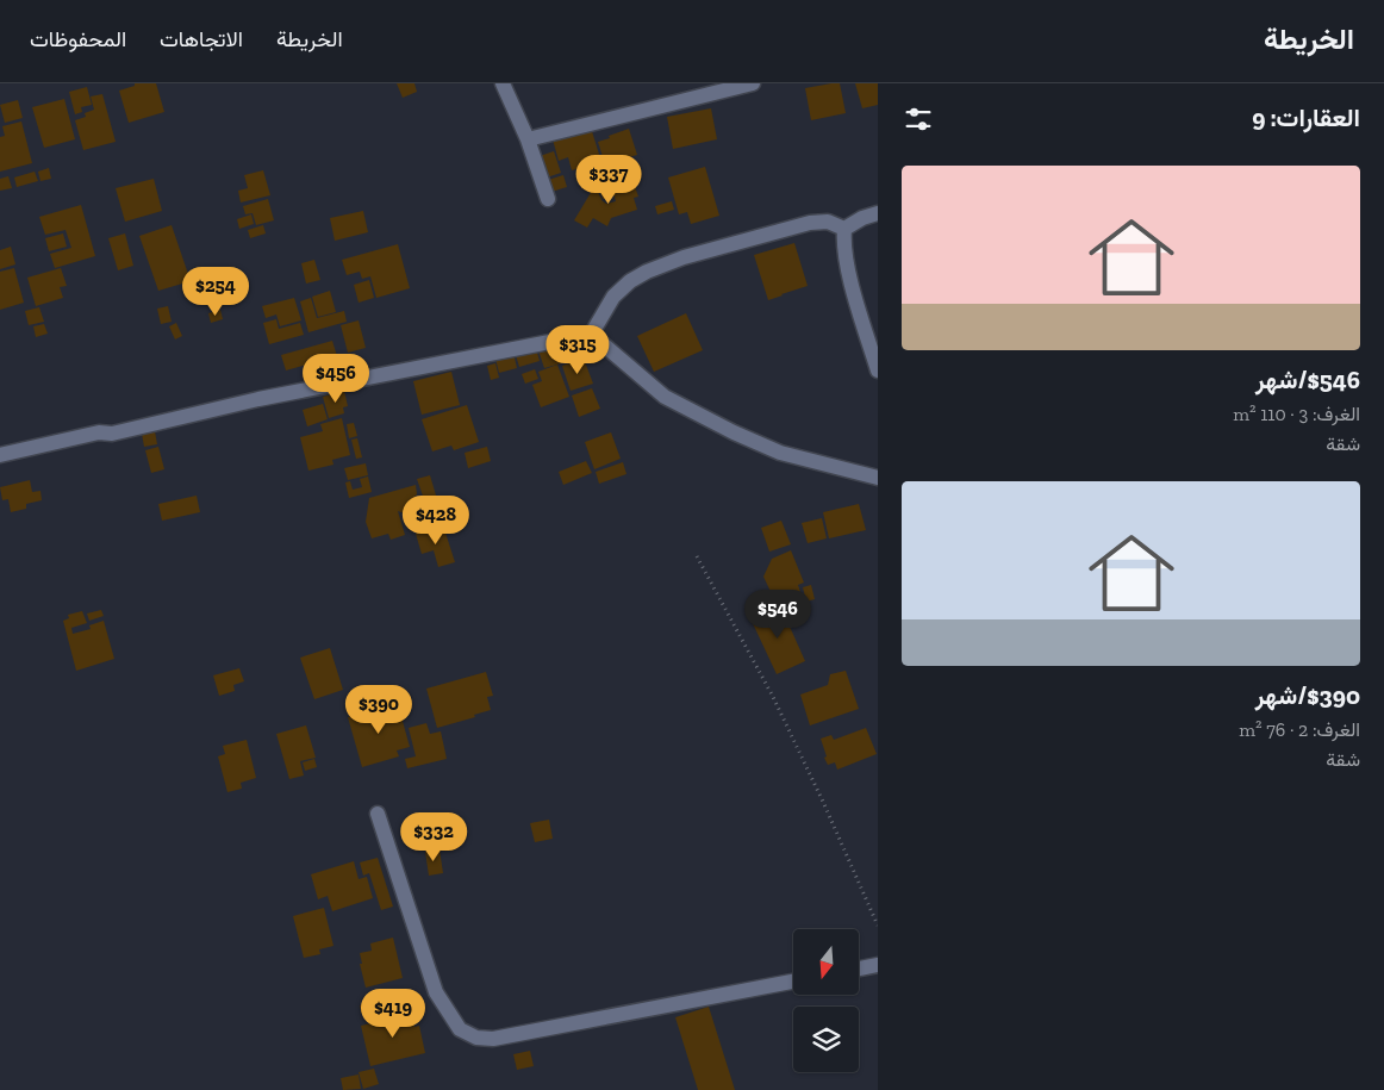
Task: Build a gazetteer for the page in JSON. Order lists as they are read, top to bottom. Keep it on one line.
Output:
{"north":"bottom","page":{"header":"الخريطة","nav":["الخريطة","الاتجاهات","المحفوظات"],"heading":"العقارات: 9","list":[{"name":"$546/شهر","note":"الغرف: 3 · 110 m² · شقة"},{"name":"$390/شهر","note":"الغرف: 2 · 76 m² · شقة"}],"price":["$337","$254","$315","$456","$428","$546","$390","$332","$419"]}}
